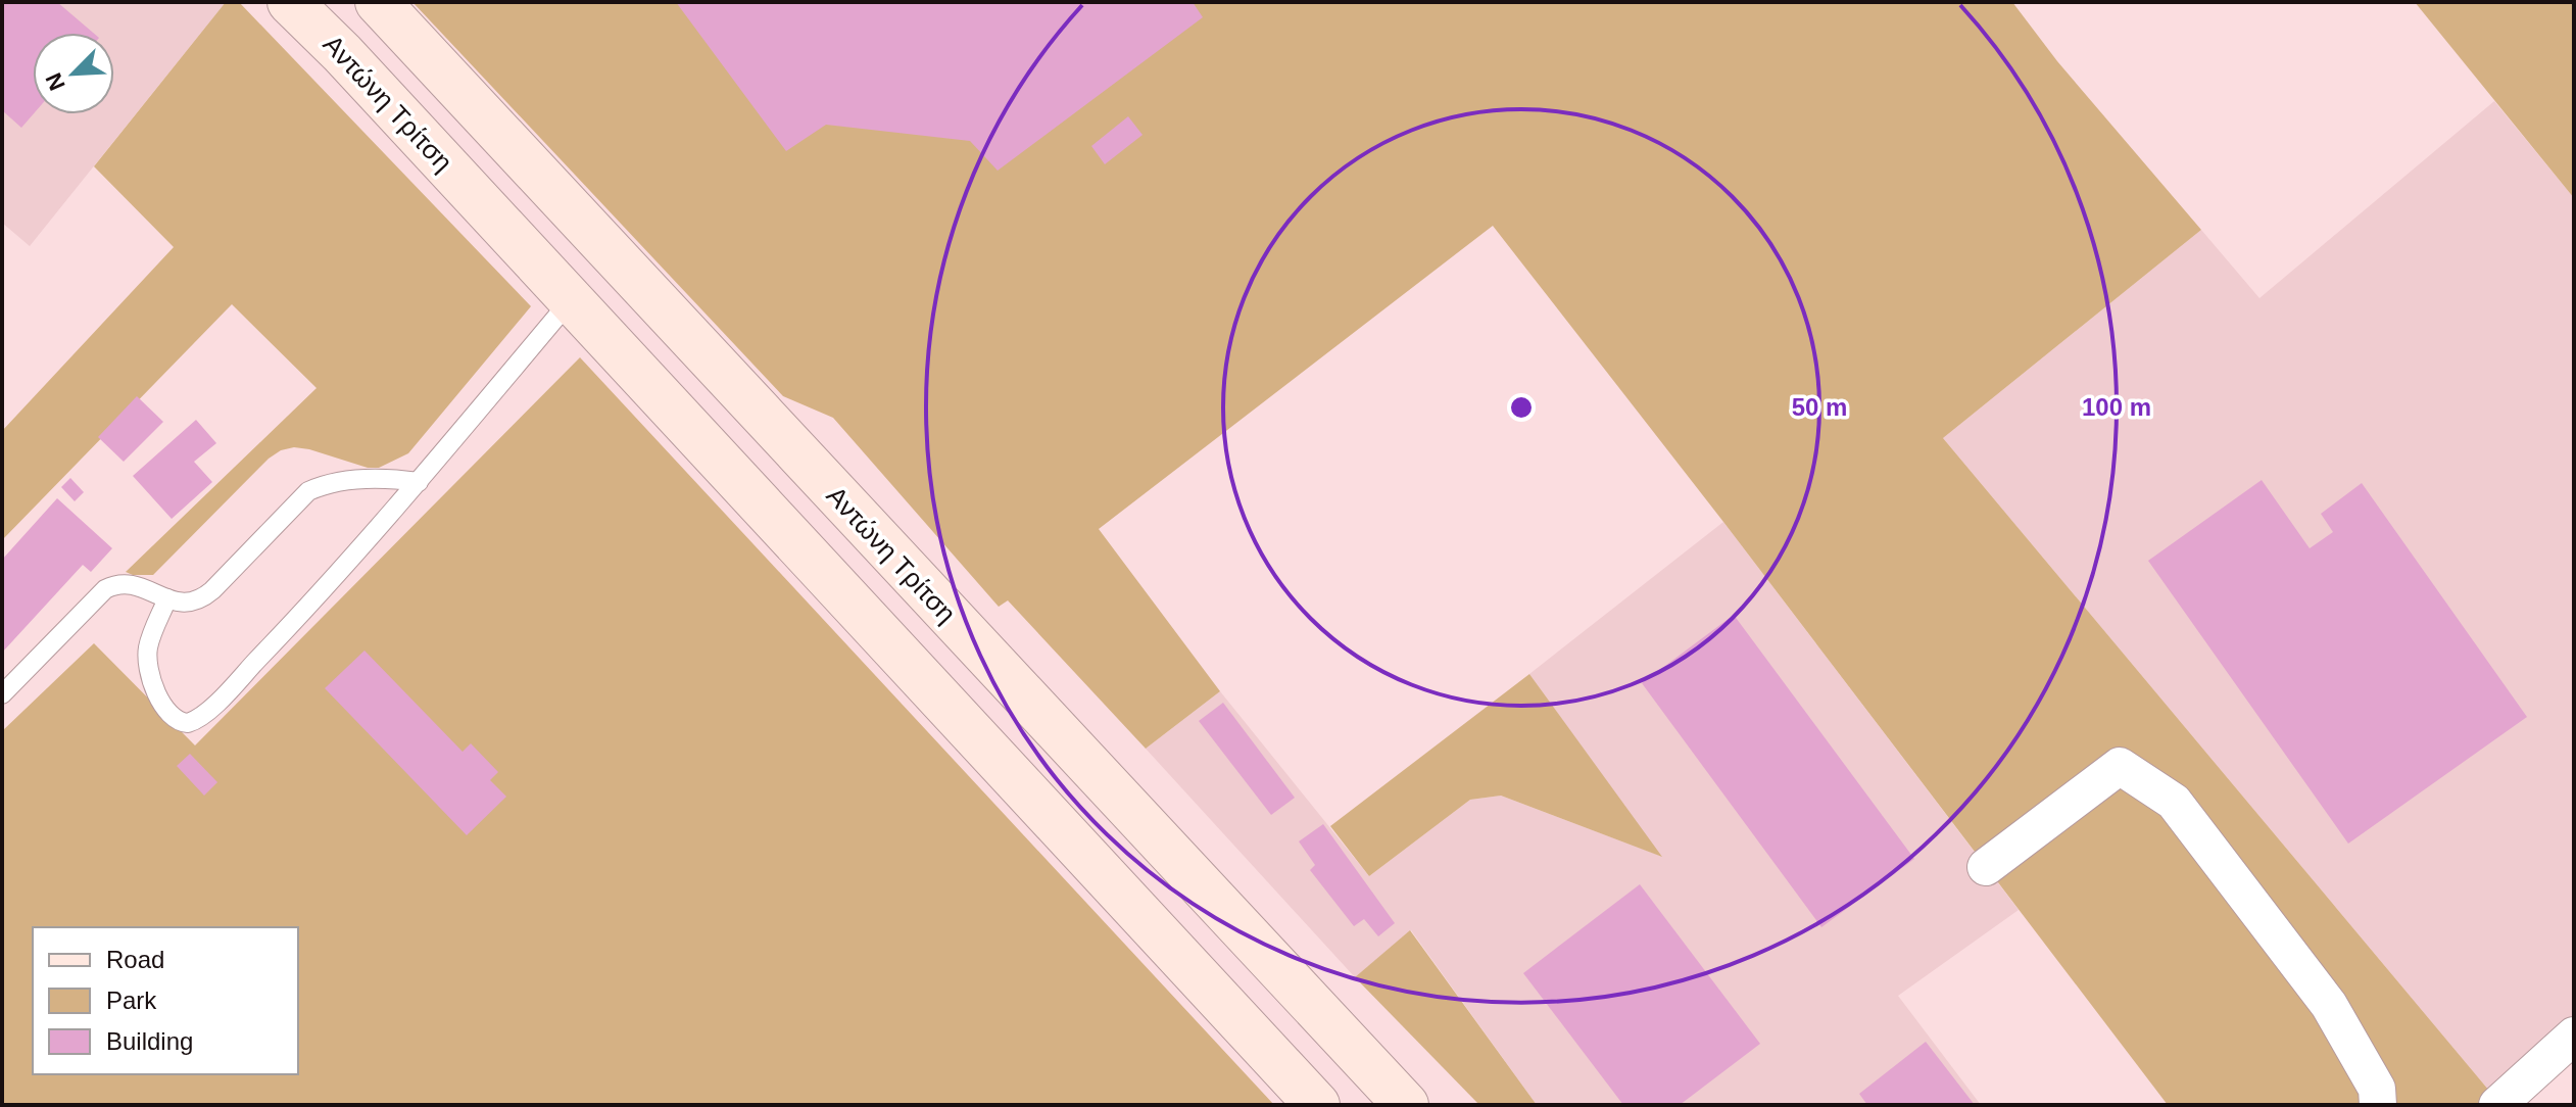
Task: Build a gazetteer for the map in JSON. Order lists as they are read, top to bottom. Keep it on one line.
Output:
{"streets":{"street":["Αντώνη Τρίτση"]},"legend":["Road","Park","Building"],"north":"bottom left","rings":["50 m","100 m"]}
